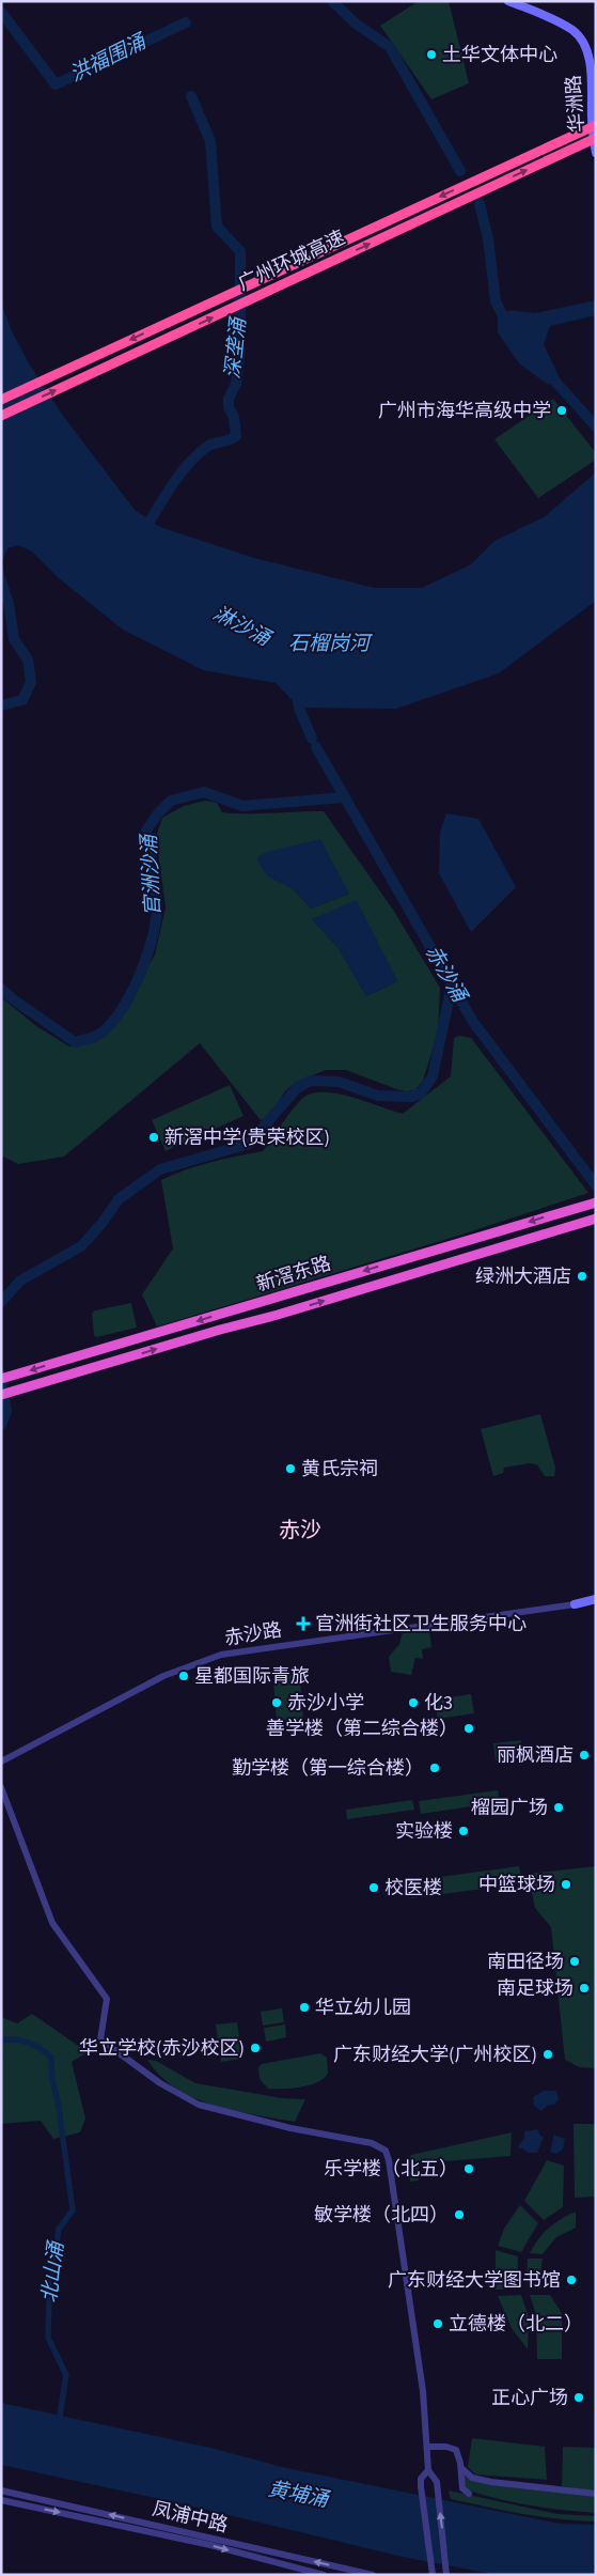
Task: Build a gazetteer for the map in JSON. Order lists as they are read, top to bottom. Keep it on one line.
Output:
{"streets":{"highway":["广州环城高速","新滘东路"],"main road":["华洲路","赤沙路"],"street":["凤浦中路"]},"districts":["赤沙"],"water":["洪福围涌","深垄涌","淋沙涌","石榴岗河","官洲沙涌","赤沙涌","北山涌","黄埔涌"],"places":{"other":["土华文体中心","广州市海华高级中学","新滘中学(贵荣校区)","绿洲大酒店","黄氏宗祠","星都国际青旅","赤沙小学","化3","善学楼（第二综合楼）","丽枫酒店","勤学楼（第一综合楼）","榴园广场","实验楼","中篮球场","校医楼","南田径场","南足球场","华立幼儿园","华立学校(赤沙校区)","广东财经大学(广州校区)","乐学楼（北五）","敏学楼（北四）","广东财经大学图书馆","立德楼（北二）","正心广场"],"health":["官洲街社区卫生服务中心"]}}
